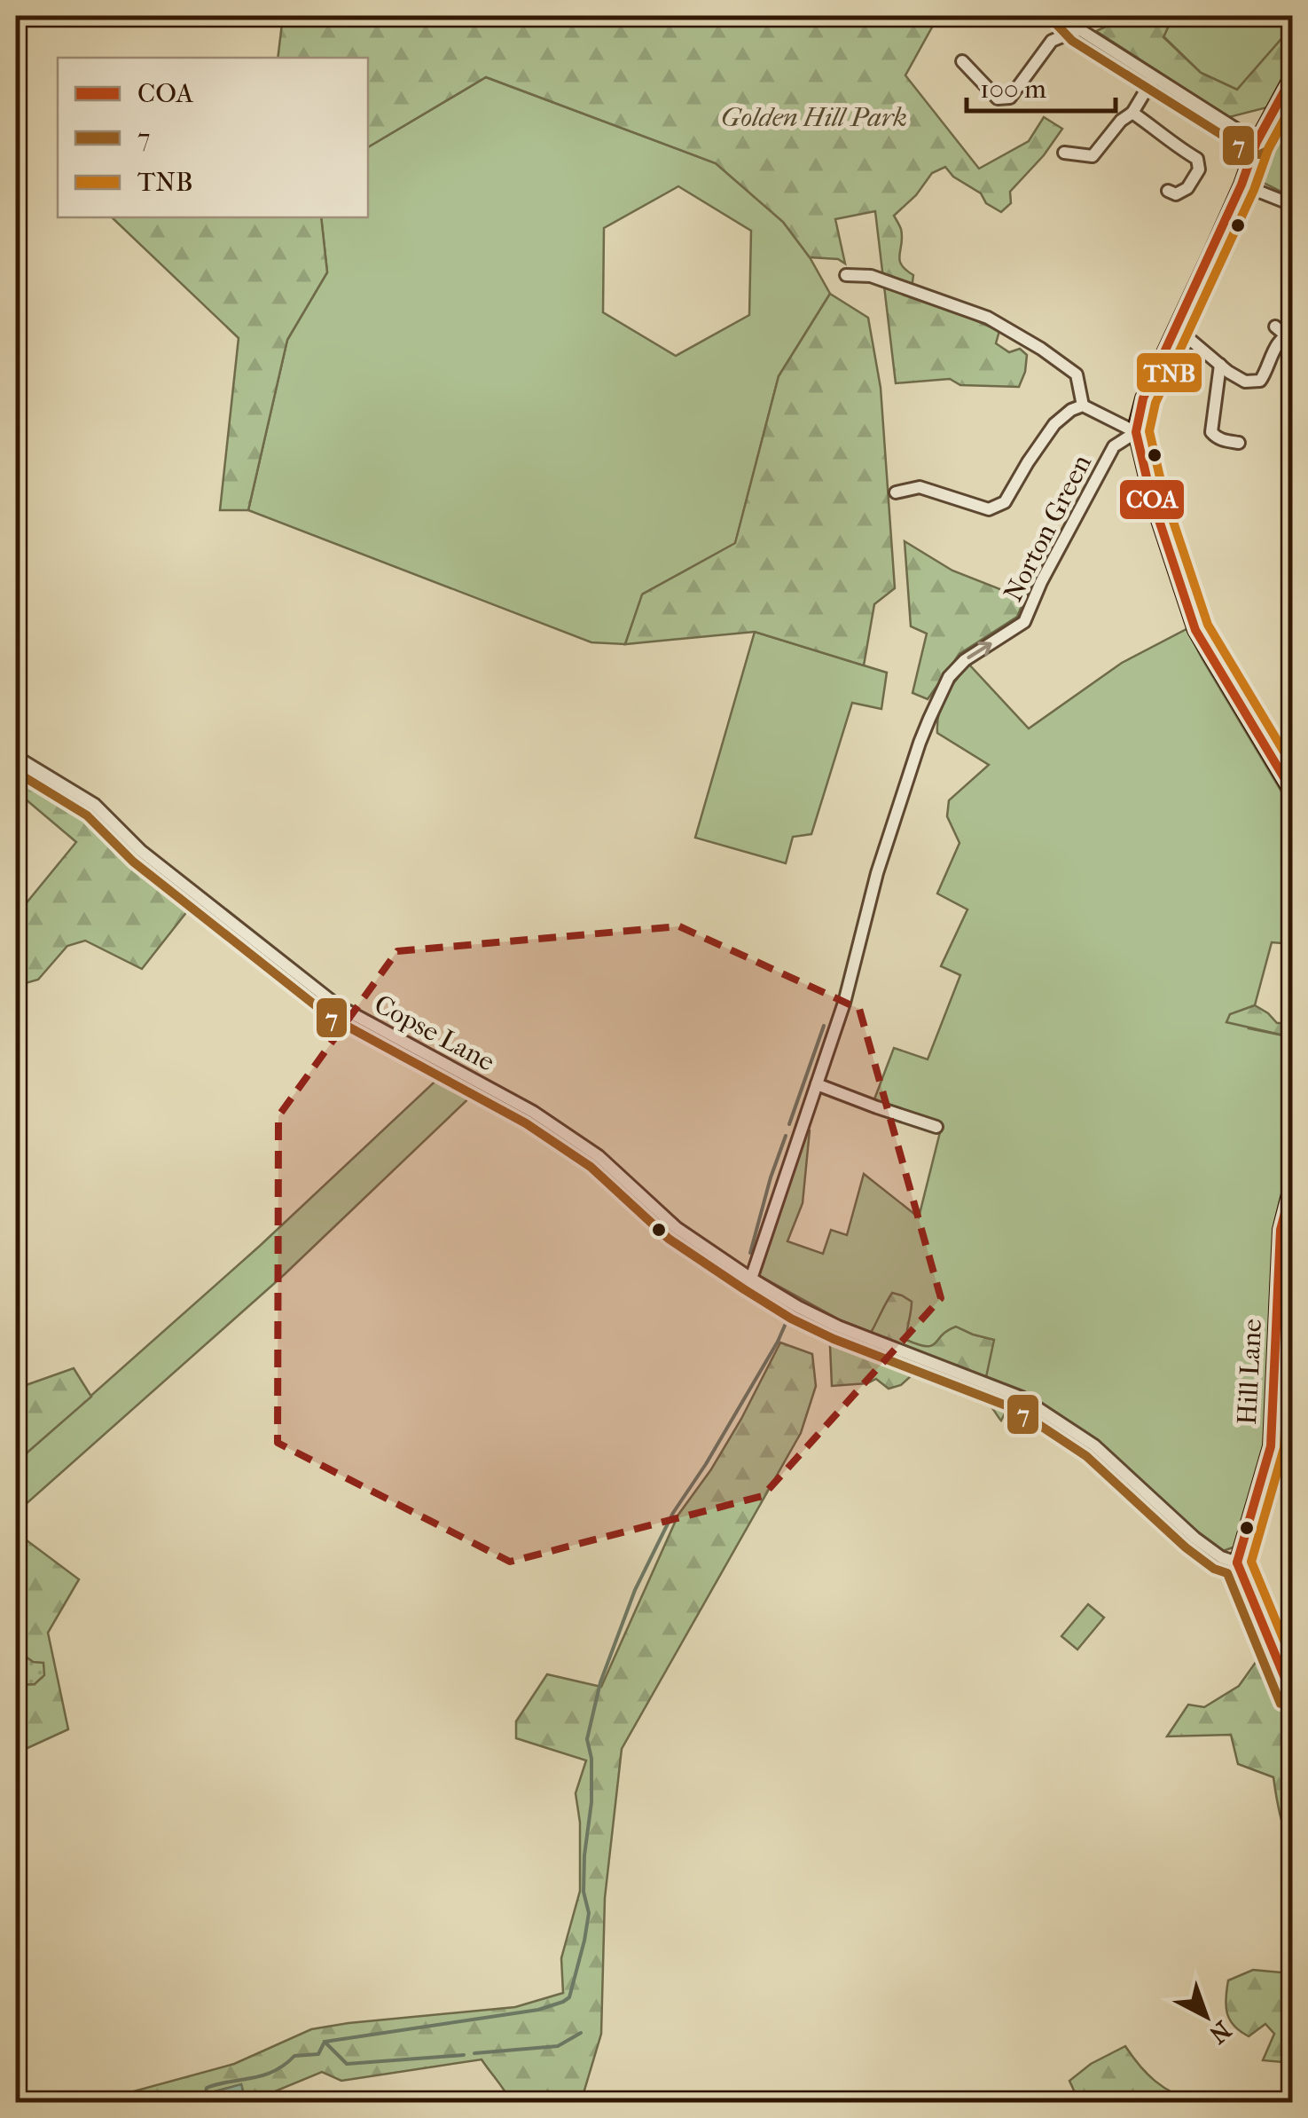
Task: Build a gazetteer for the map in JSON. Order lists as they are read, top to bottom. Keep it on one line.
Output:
{"streets":{"main road":["Hill Lane"],"street":["Norton Green","Copse Lane"]},"crossings":[["Norton Green","Copse Lane"],["Copse Lane","Hill Lane"]],"one_way":["Norton Green"],"parks":["Golden Hill Park"],"lines":["transit line 7","transit line COA","transit line TNB"],"legend":["COA","7","TNB"],"scale_bar":"100 m","north":"bottom right"}
